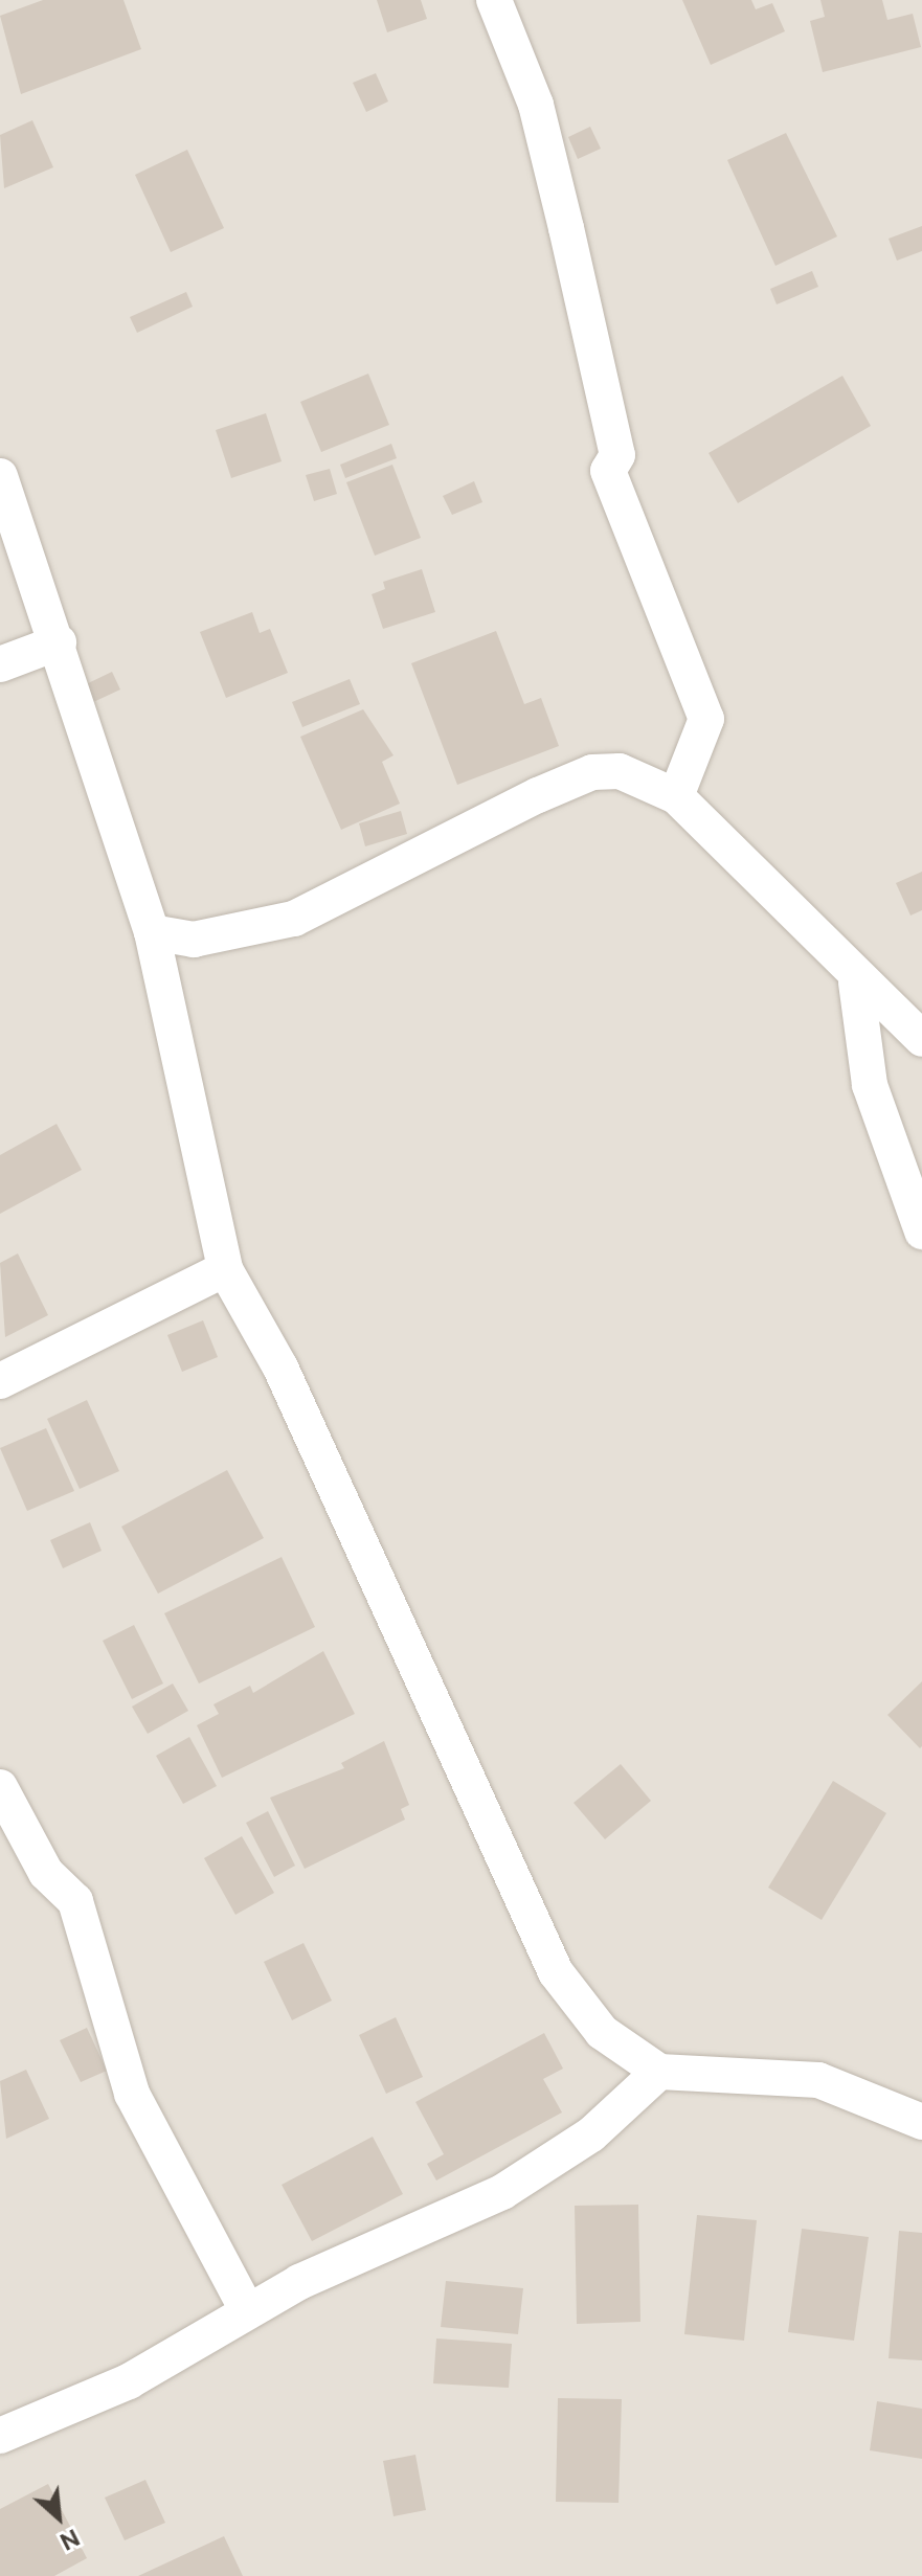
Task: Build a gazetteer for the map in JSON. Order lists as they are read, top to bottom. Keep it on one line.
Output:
{"north":"bottom right"}
